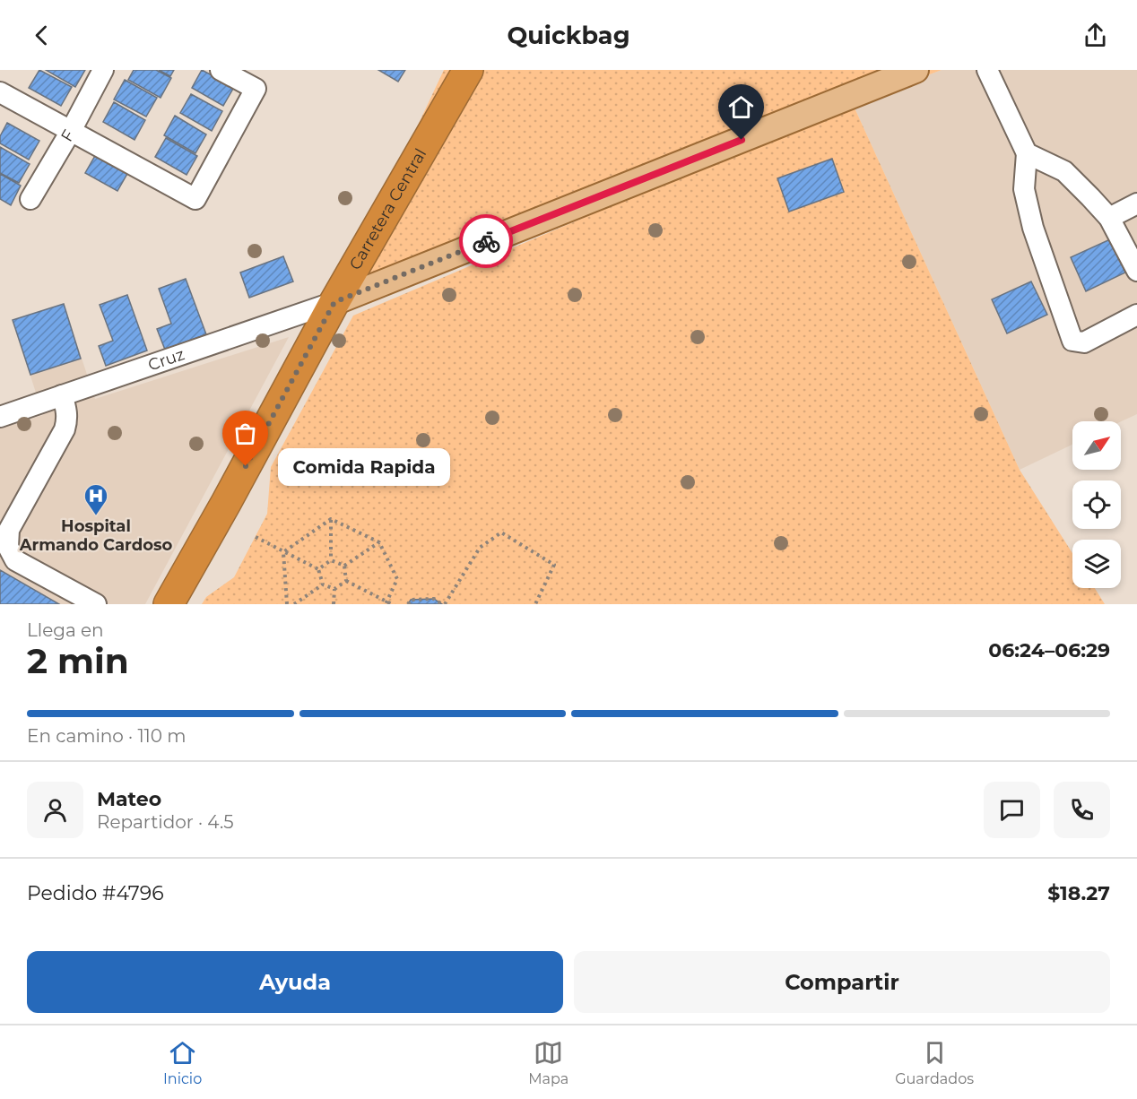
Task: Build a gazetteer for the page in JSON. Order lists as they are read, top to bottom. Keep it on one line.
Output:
{"streets":{"highway":["Carretera Central"],"street":["F","Cruz"]},"crossings":[["Carretera Central","Cruz"]],"places":{"other":["Comida Rapida"],"hospital":["Hospital Armando Cardoso"]},"north":"top right","page":{"header":"Quickbag","bubble":"Comida Rapida","heading":["2 min","Llega en","06:24–06:29"],"panel":["Mateo","Repartidor · 4.5","Pedido #4796","$18.27"],"bar":"En camino · 110 m","buttons":["Ayuda","Compartir"],"tabs":["Inicio","Mapa","Guardados"]}}
